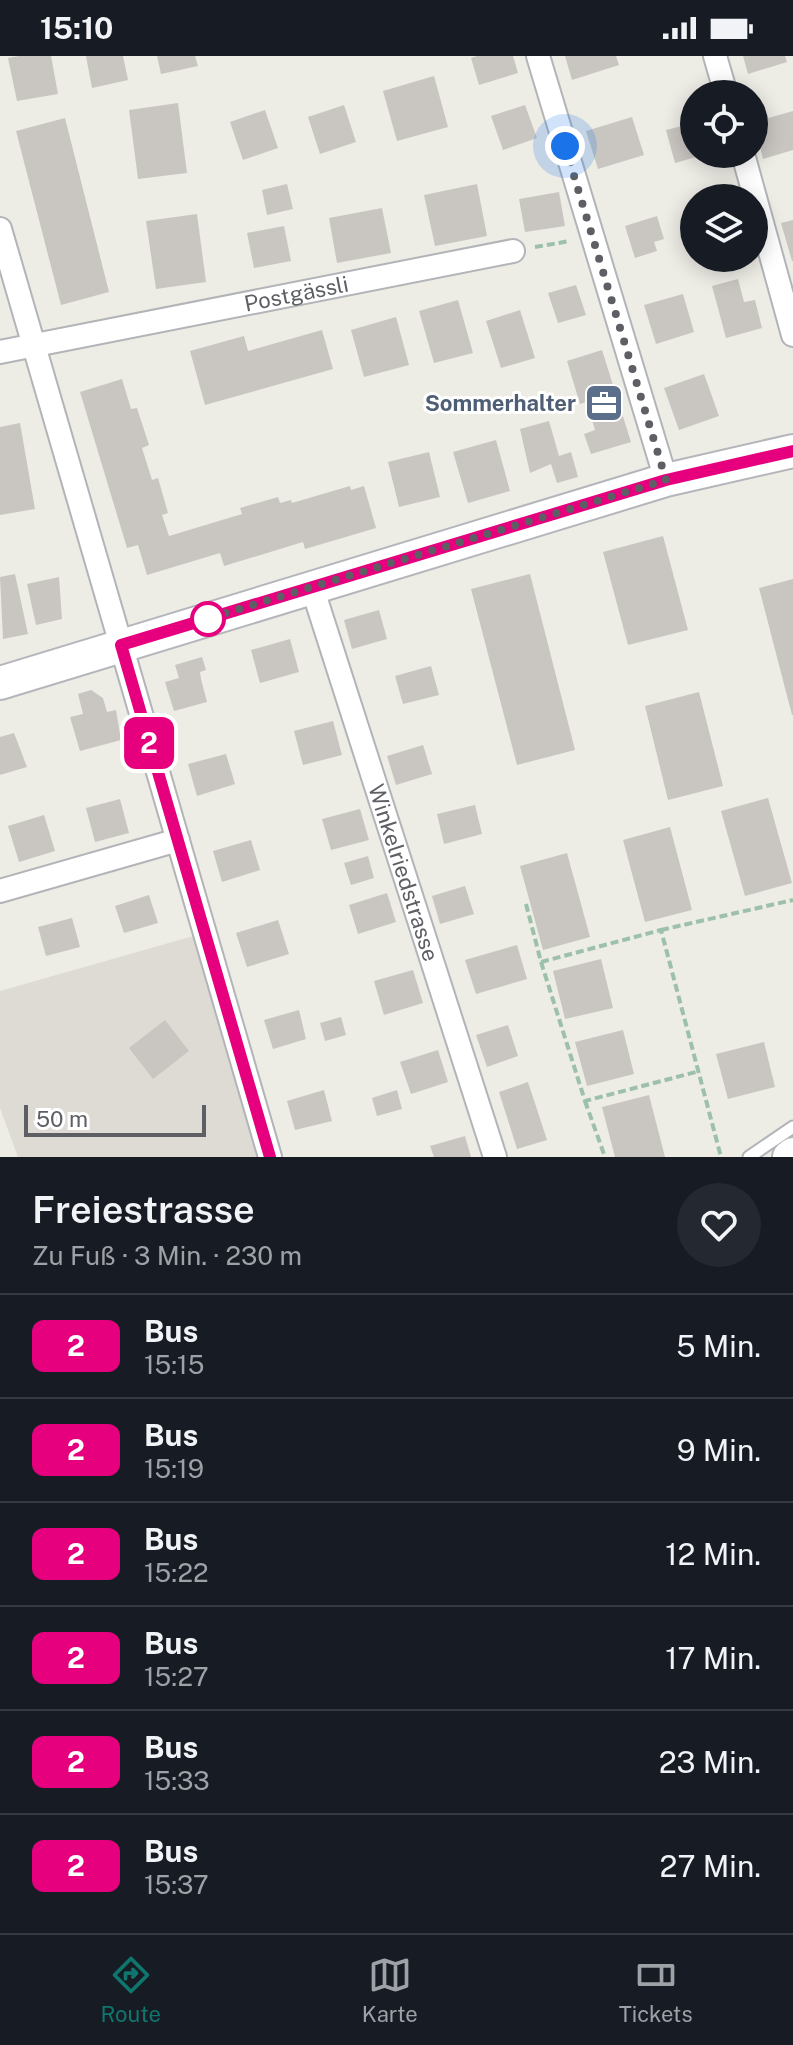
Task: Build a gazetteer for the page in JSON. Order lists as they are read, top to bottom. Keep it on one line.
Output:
{"streets":{"street":["Postgässli","Winkelriedstrasse"]},"places":{"office":["Sommerhalter"]},"lines":["bus line 2"],"scale_bar":"50 m","page":{"status":"15:10","on_map":"2","scale":"50 m","heading":["Freiestrasse","Zu Fuß · 3 Min. · 230 m"],"list":[{"mark":"2","name":"Bus","note":"15:15","value":"5 Min."},{"mark":"2","name":"Bus","note":"15:19","value":"9 Min."},{"mark":"2","name":"Bus","note":"15:22","value":"12 Min."},{"mark":"2","name":"Bus","note":"15:27","value":"17 Min."},{"mark":"2","name":"Bus","note":"15:33","value":"23 Min."},{"mark":"2","name":"Bus","note":"15:37","value":"27 Min."}],"tabs":["Route","Karte","Tickets"]}}
